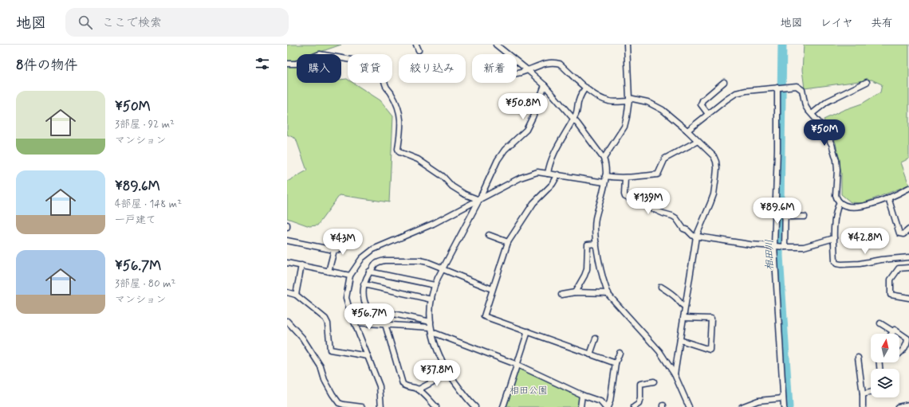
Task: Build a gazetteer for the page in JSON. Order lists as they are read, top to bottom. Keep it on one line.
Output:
{"water":["相田川"],"parks":["相田公園"],"north":"top","page":{"header":"地図","search":"ここで検索","nav":["地図","レイヤ","共有"],"heading":"8件の物件","chip":["購入","賃貸","絞り込み","新着"],"list":[{"name":"¥50M","note":"3部屋 · 92 m² · マンション"},{"name":"¥89.6M","note":"4部屋 · 148 m² · 一戸建て"},{"name":"¥56.7M","note":"3部屋 · 80 m² · マンション"}],"price":["¥50.8M","¥50M","¥139M","¥89.6M","¥42.8M","¥43M","¥56.7M","¥37.8M"]}}
